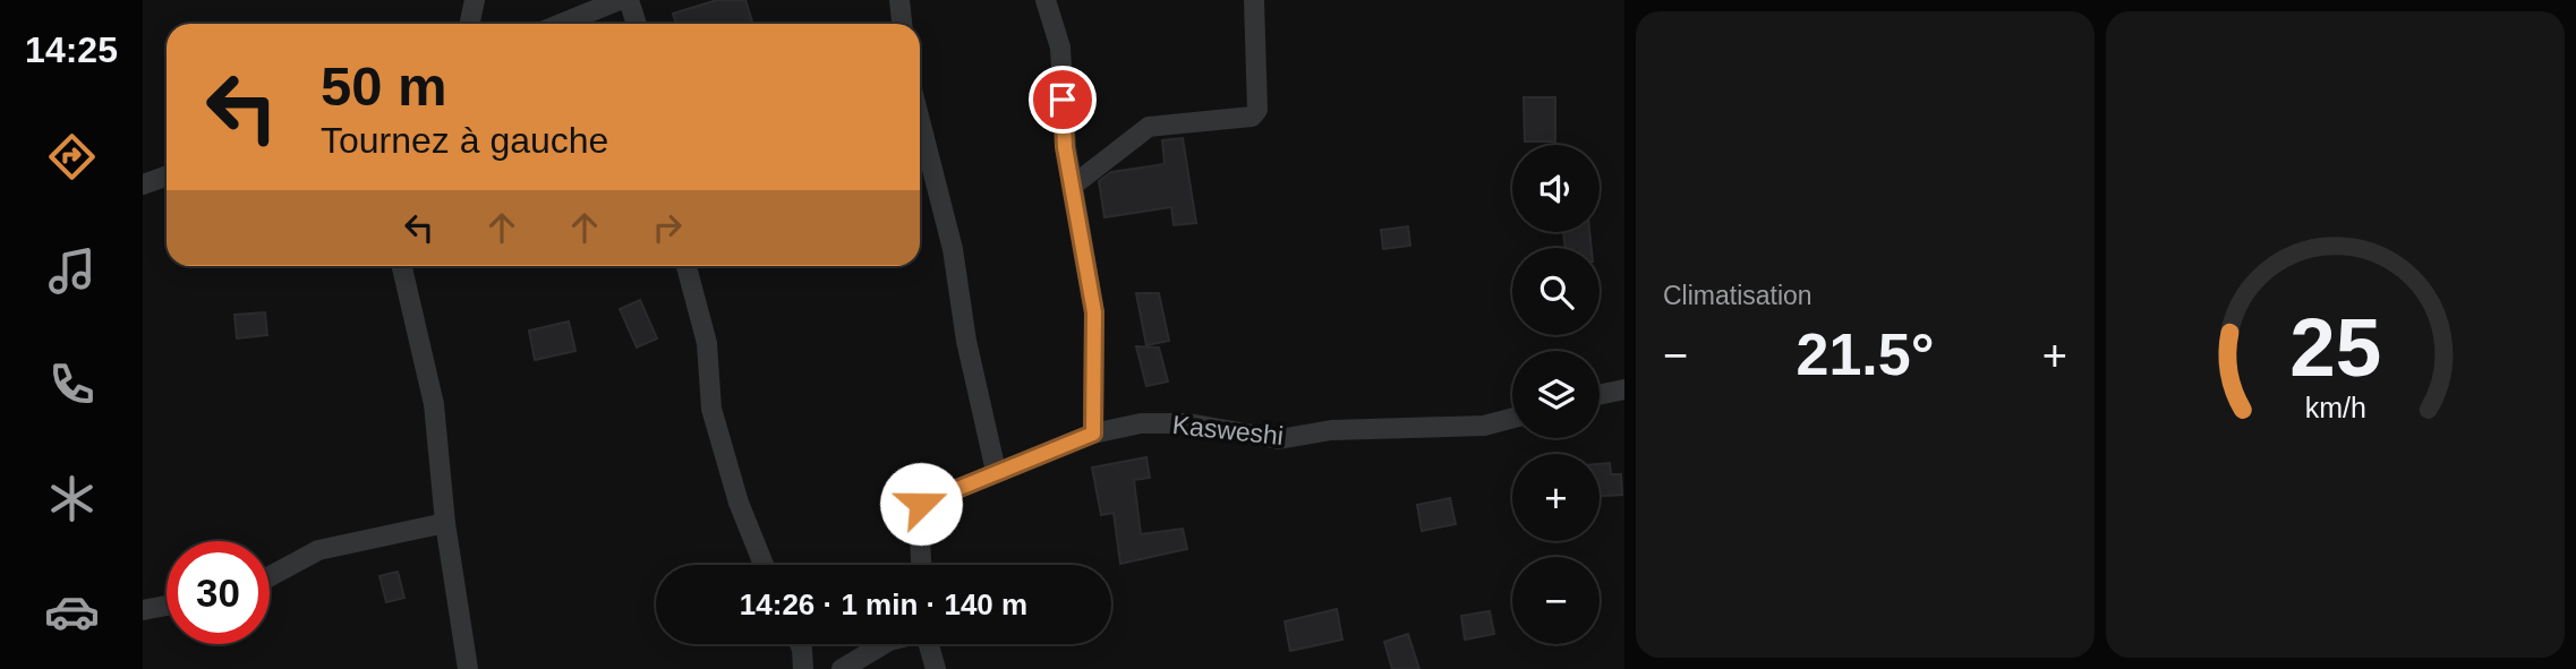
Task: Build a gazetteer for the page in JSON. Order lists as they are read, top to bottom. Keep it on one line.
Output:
{"streets":{"street":["Kasweshi"]},"page":{"tabs":"14:25","tile":"Climatisation","turn":["50 m","Tournez à gauche"],"map_buttons":["+","−"],"heat":["−","21.5°","+"],"limit":"30","trip":"14:26 · 1 min · 140 m","gauge":["25","km/h"]}}
